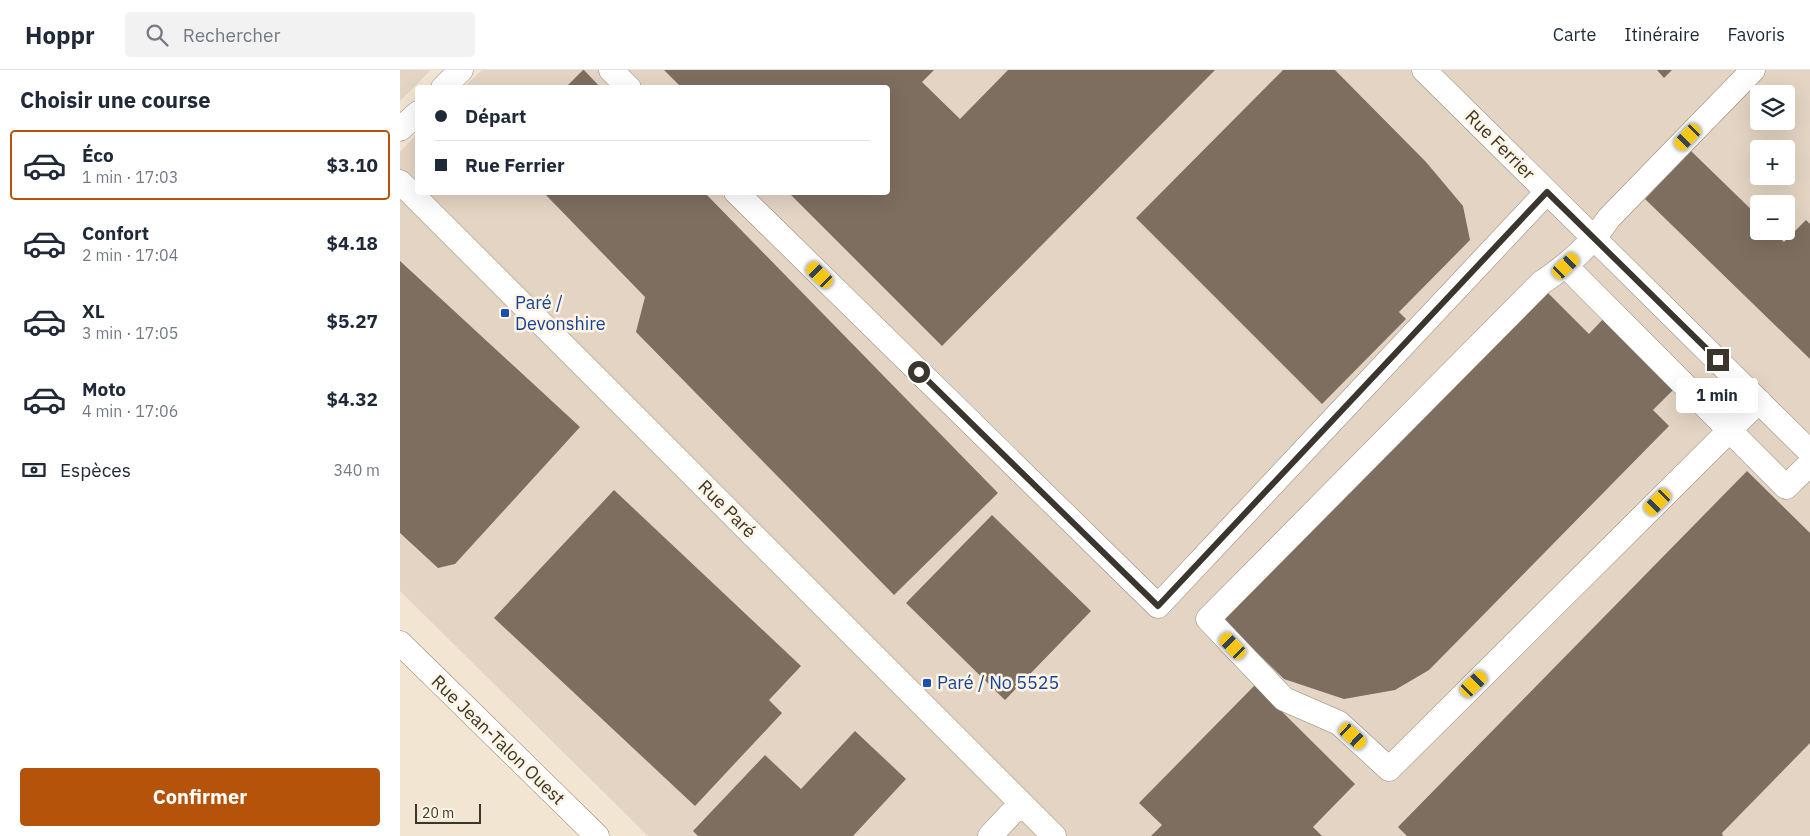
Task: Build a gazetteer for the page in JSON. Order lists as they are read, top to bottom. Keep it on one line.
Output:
{"streets":{"street":["Rue Ferrier","Rue Paré","Rue Jean-Talon Ouest"]},"places":{"transit":["Paré / Devonshire","Paré / No 5525"]},"scale_bar":"20 m","page":{"header":"Hoppr","search":"Rechercher","nav":["Carte","Itinéraire","Favoris"],"heading":"Choisir une course","map_buttons":["+","−"],"banner":["Départ","Rue Ferrier"],"list":[{"name":"Éco","note":"1 min · 17:03","value":"$3.10"},{"name":"Confort","note":"2 min · 17:04","value":"$4.18"},{"name":"XL","note":"3 min · 17:05","value":"$5.27"},{"name":"Moto","note":"4 min · 17:06","value":"$4.32"}],"bubble":"1 min","pay":["Espèces","340 m"],"buttons":"Confirmer","scale":"20 m"}}
